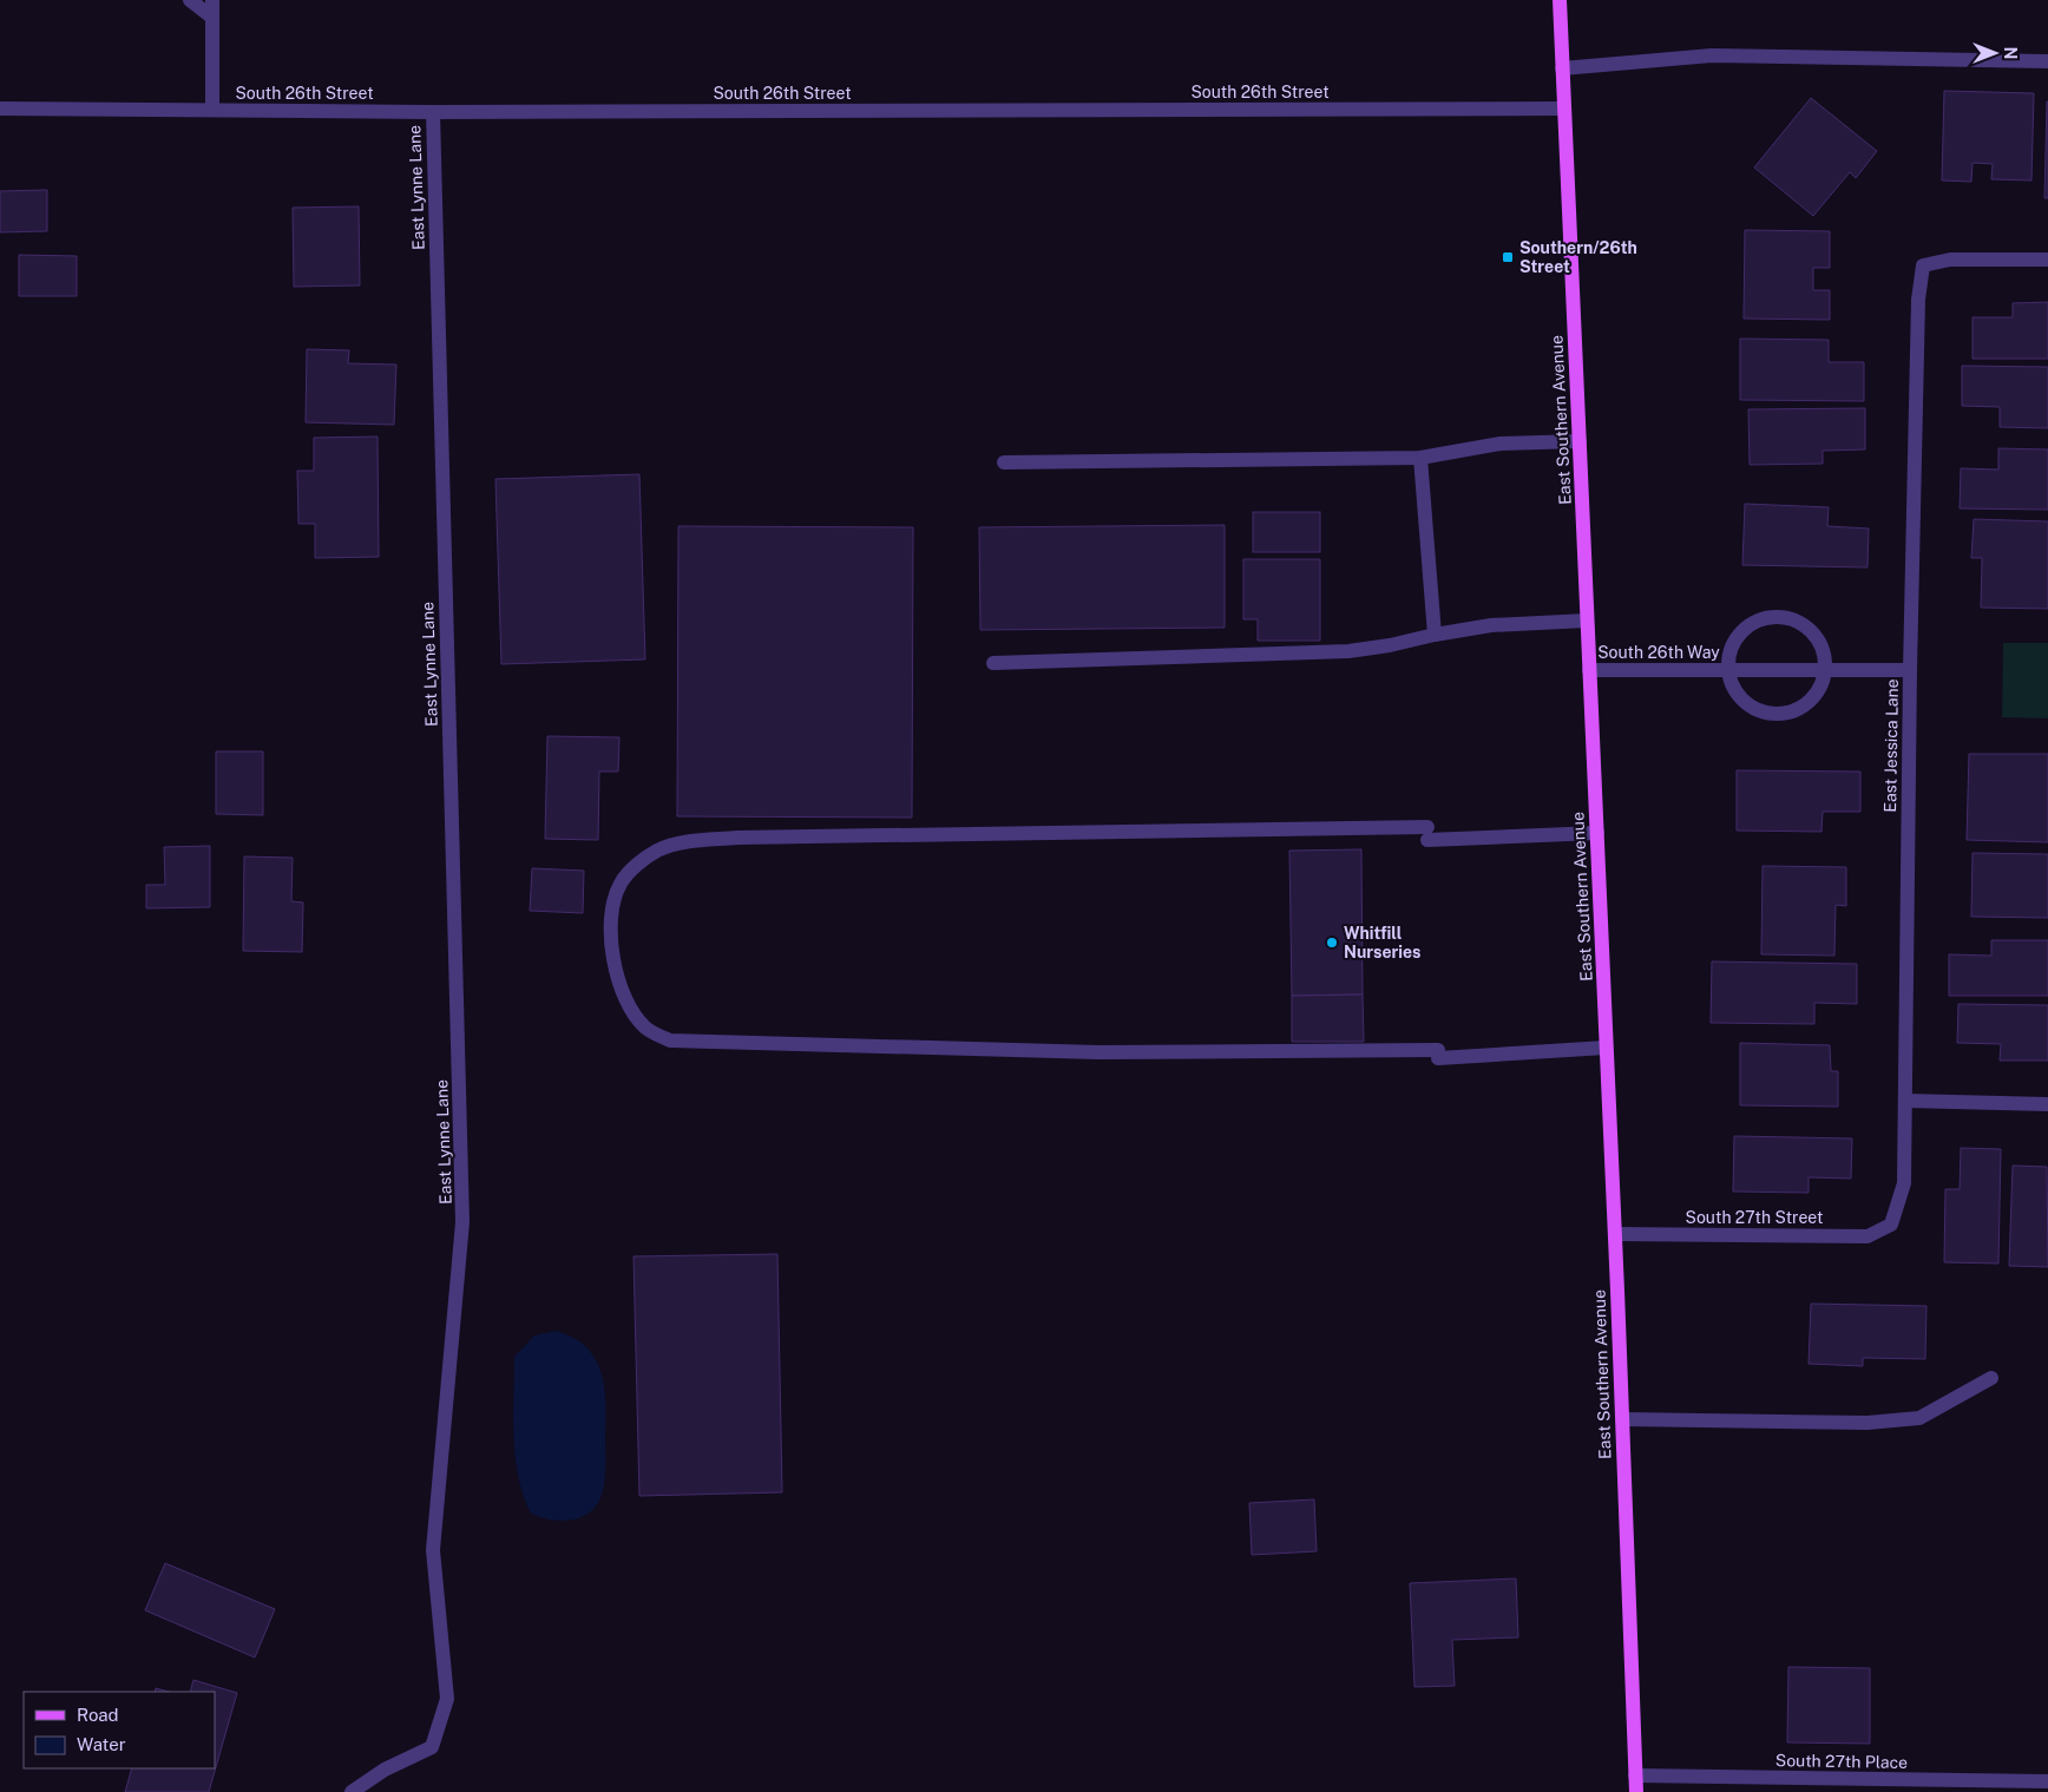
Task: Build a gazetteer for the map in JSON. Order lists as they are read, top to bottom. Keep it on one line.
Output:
{"streets":{"main road":["East Southern Avenue"],"street":["South 26th Street","East Lynne Lane","South 26th Way","East Jessica Lane","South 27th Street","South 27th Place"]},"crossings":[["South 26th Street","East Lynne Lane"],["South 26th Street","East Southern Avenue"],["East Southern Avenue","South 26th Way"],["East Southern Avenue","South 27th Street"],["East Southern Avenue","South 27th Place"],["South 26th Way","East Jessica Lane"],["East Jessica Lane","South 27th Street"]],"places":{"transit":["Southern/26th Street"],"other":["Whitfill Nurseries"]},"legend":["Road","Water"],"north":"right"}
